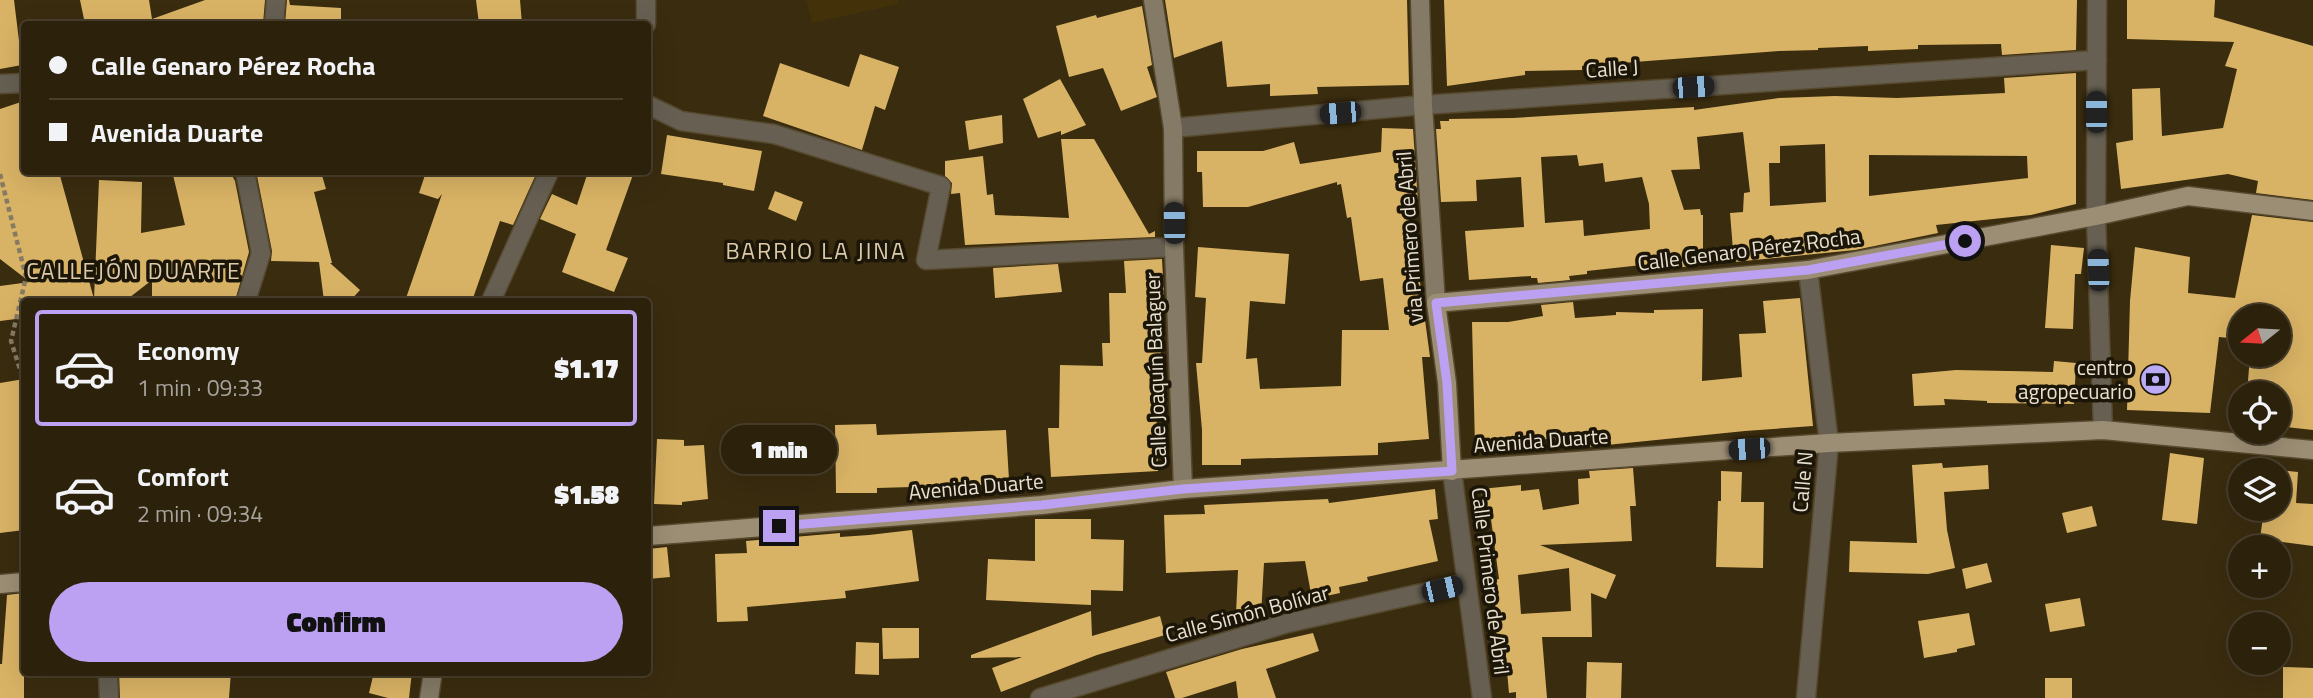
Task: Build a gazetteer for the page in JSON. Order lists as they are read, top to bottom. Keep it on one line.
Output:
{"streets":{"main road":["via Primero de Abril","Calle Genaro Pérez Rocha","Calle Joaquín Balaguer","Avenida Duarte"],"street":["Calle J","Calle N","Calle Primero de Abril","Calle Simón Bolívar"]},"crossings":[["Calle J","via Primero de Abril"],["Calle J","Calle Joaquín Balaguer"],["via Primero de Abril","Calle Genaro Pérez Rocha"],["via Primero de Abril","Avenida Duarte"],["via Primero de Abril","Calle Primero de Abril"],["Calle Genaro Pérez Rocha","Calle N"],["Calle Joaquín Balaguer","Avenida Duarte"],["Avenida Duarte","Calle N"],["Avenida Duarte","Calle Primero de Abril"],["Calle Primero de Abril","Calle Simón Bolívar"]],"districts":["BARRIO LA JINA","CALLEJÓN DUARTE"],"places":{"bank":["centro agropecuario"]},"north":"left","page":{"banner":["Calle Genaro Pérez Rocha","Avenida Duarte"],"map_buttons":["+","−"],"list":[{"name":"Economy","note":"1 min · 09:33","value":"$1.17"},{"name":"Comfort","note":"2 min · 09:34","value":"$1.58"}],"bubble":"1 min","buttons":"Confirm"}}
